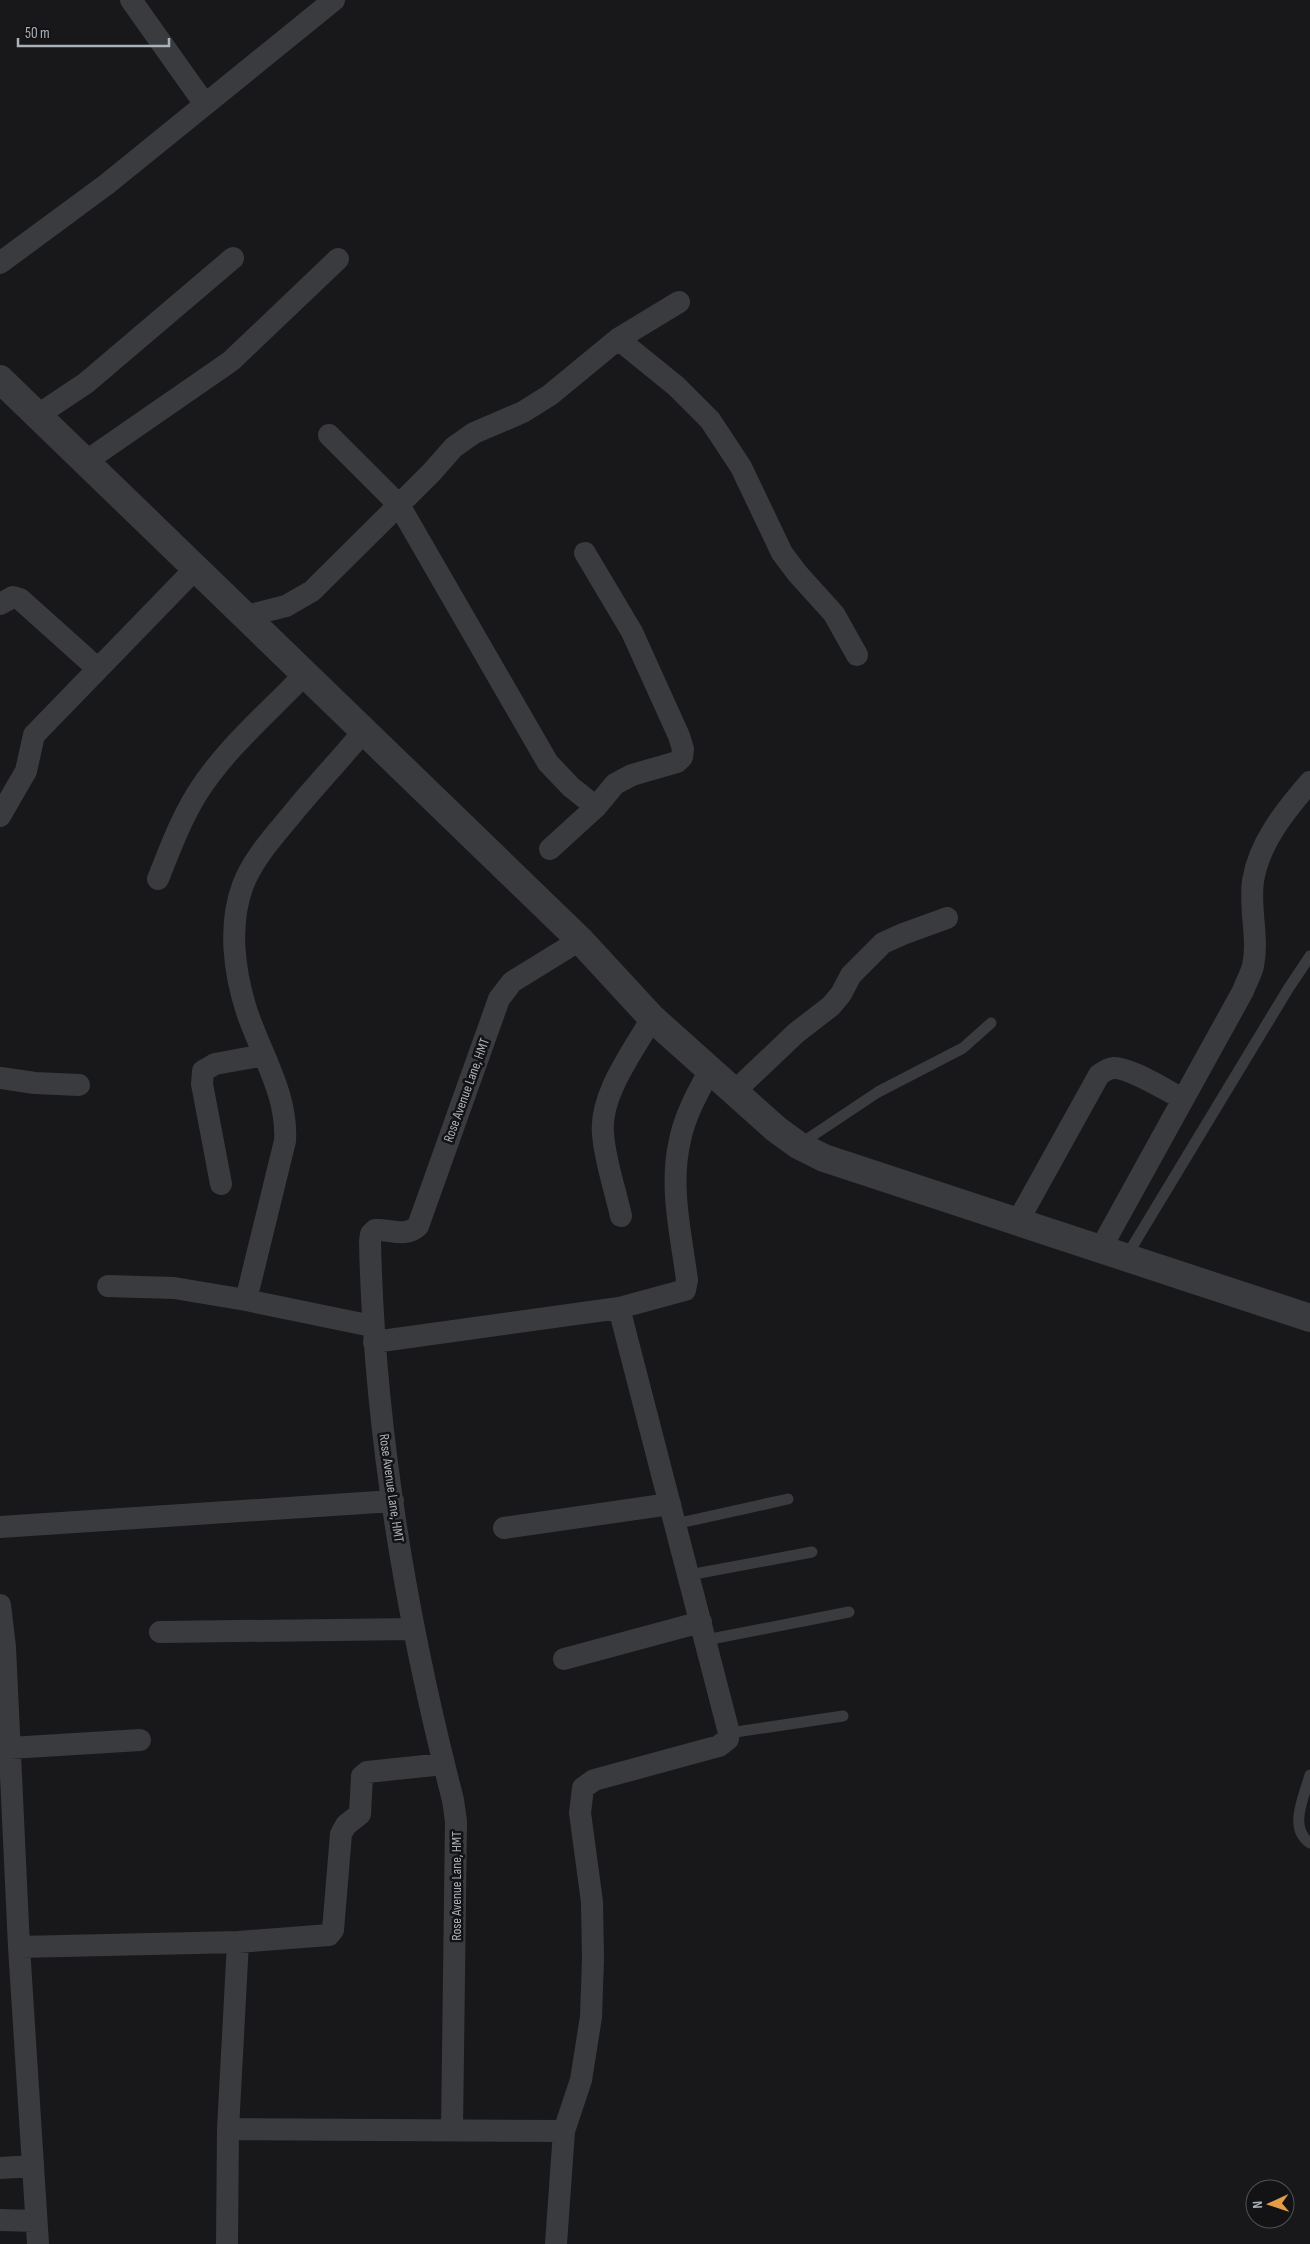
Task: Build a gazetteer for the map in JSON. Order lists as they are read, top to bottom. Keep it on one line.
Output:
{"streets":{"street":["Rose Avenue Lane, HMT"]},"scale_bar":"50 m","north":"left"}
